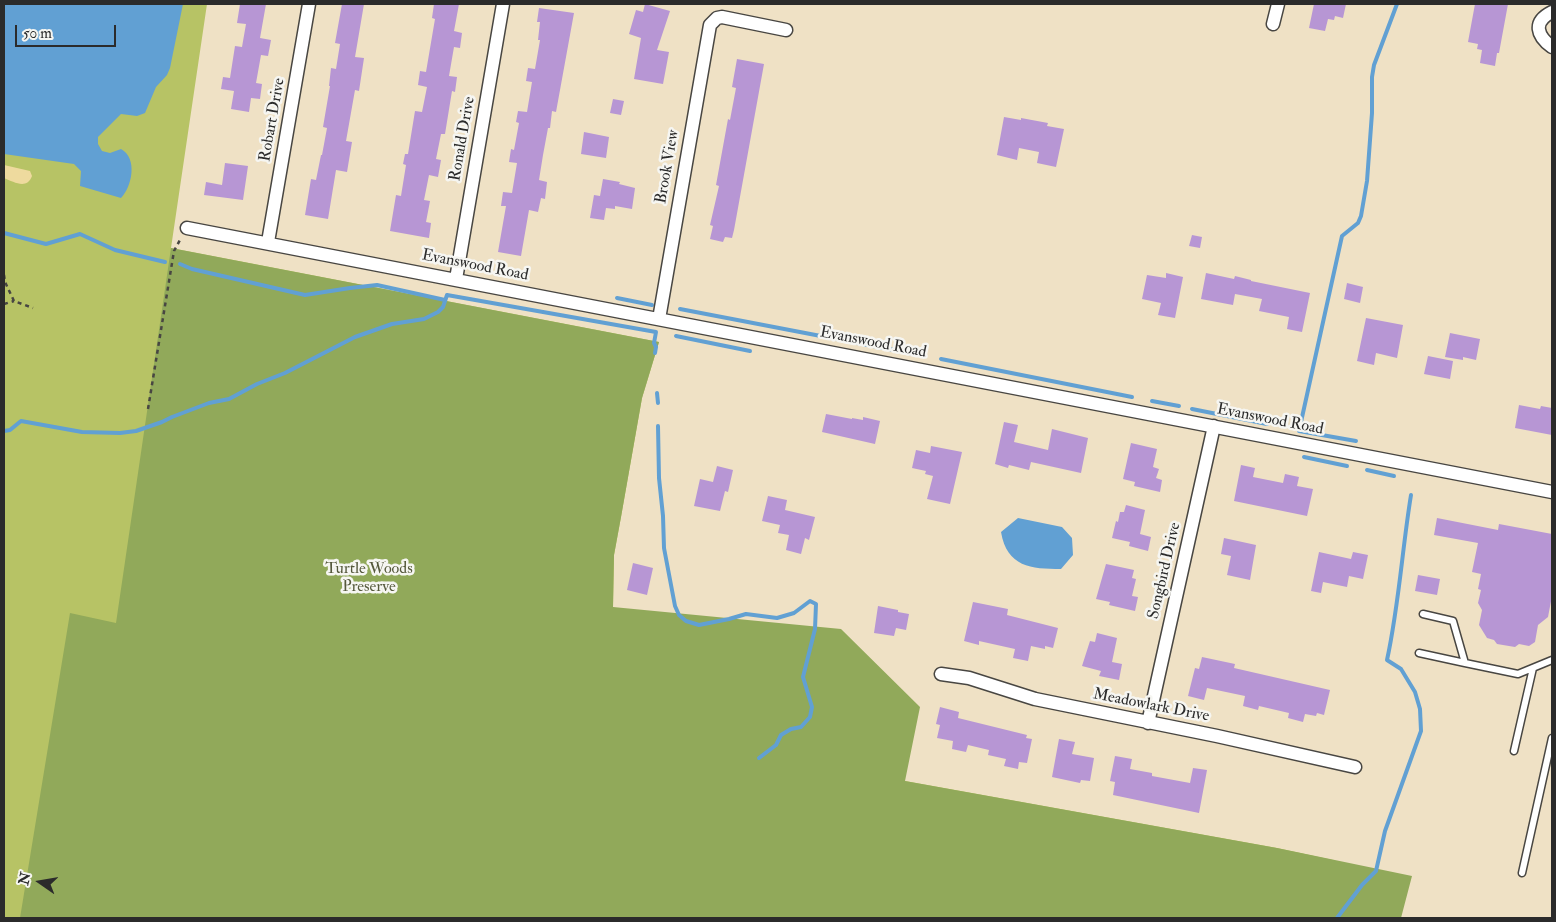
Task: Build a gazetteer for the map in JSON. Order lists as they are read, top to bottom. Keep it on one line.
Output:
{"streets":{"street":["Robart Drive","Ronald Drive","Brook View","Evanswood Road","Songbird Drive","Meadowlark Drive"]},"crossings":[["Robart Drive","Evanswood Road"],["Ronald Drive","Evanswood Road"],["Brook View","Evanswood Road"],["Evanswood Road","Songbird Drive"],["Songbird Drive","Meadowlark Drive"]],"parks":["Turtle Woods Preserve"],"scale_bar":"50 m","north":"left"}
